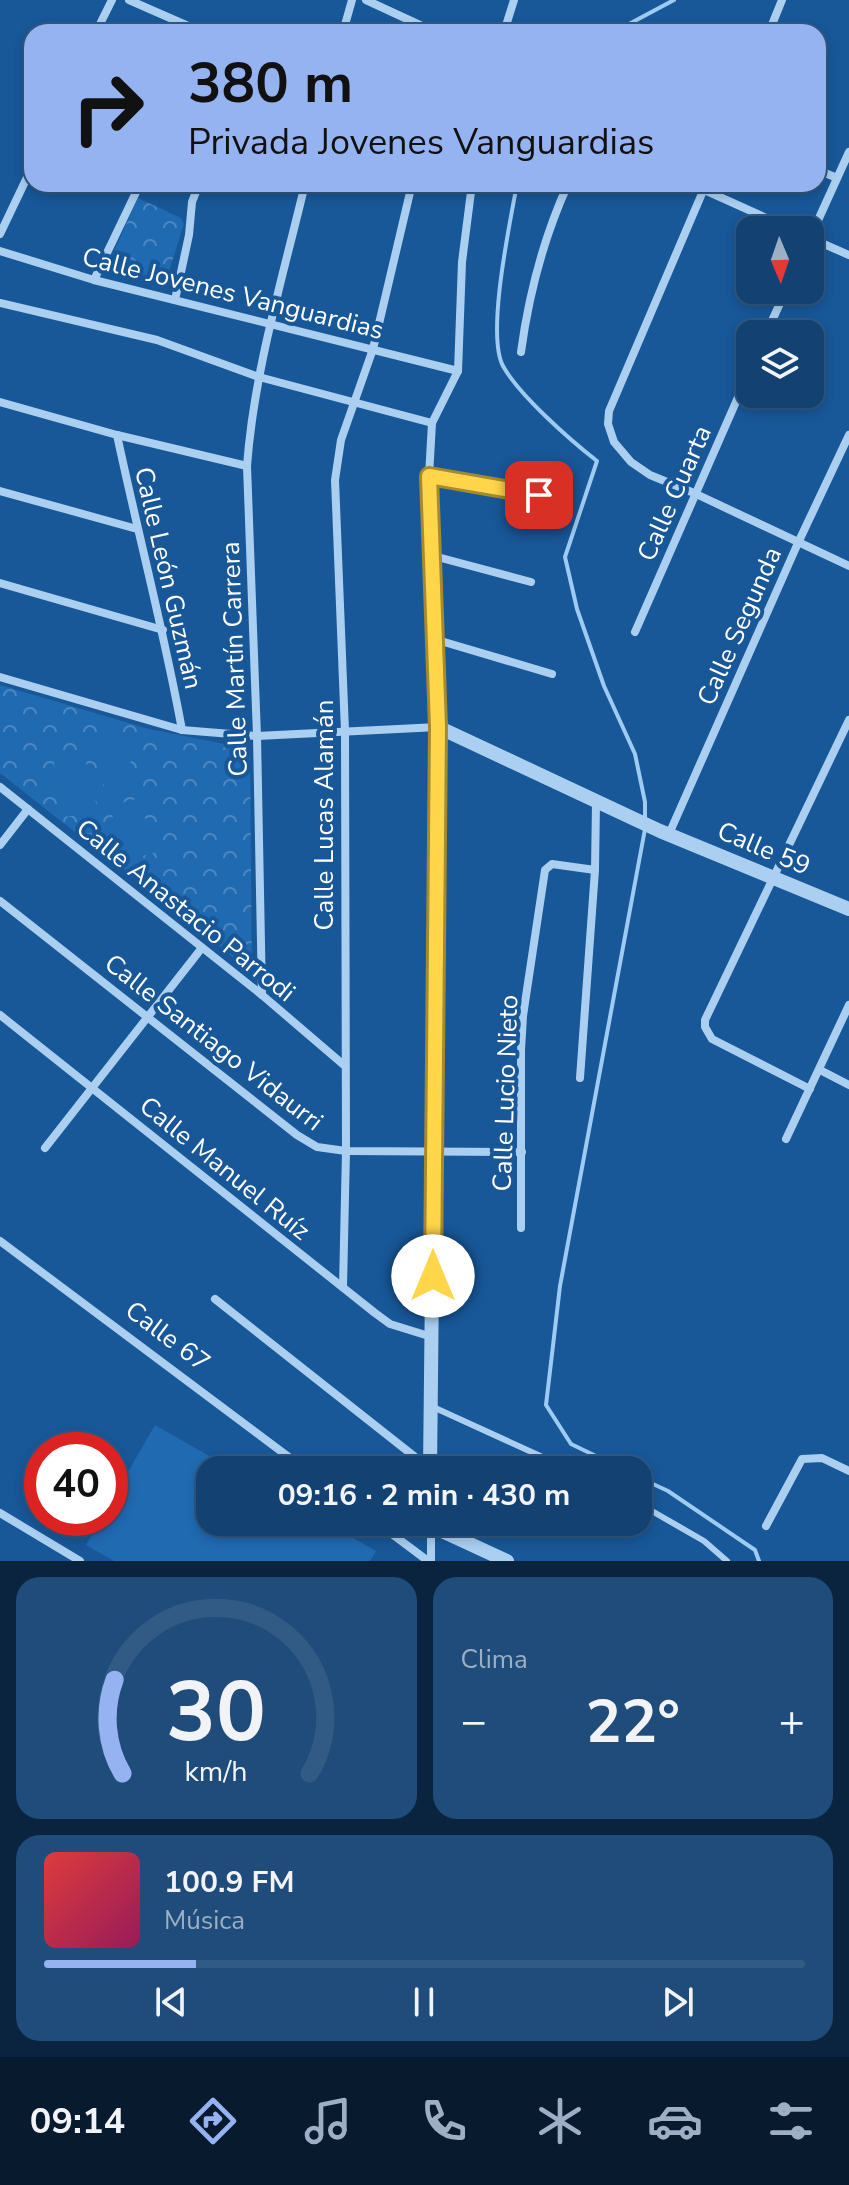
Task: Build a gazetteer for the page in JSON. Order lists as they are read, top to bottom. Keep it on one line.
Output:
{"streets":{"street":["Calle Jovenes Vanguardias","Calle Cuarta","Calle León Guzmán","Calle Segunda","Calle Martín Carrera","Calle Lucas Alamán","Calle 59","Calle Anastacio Parrodi","Calle Santiago Vidaurri","Calle Lucio Nieto","Calle Manuel Ruíz","Calle 67"]},"crossings":[["Calle Jovenes Vanguardias","Calle Martín Carrera"],["Calle Jovenes Vanguardias","Calle Lucas Alamán"],["Calle Segunda","Calle 59"],["Calle Martín Carrera","Calle Anastacio Parrodi"],["Calle Lucas Alamán","Calle Anastacio Parrodi"],["Calle Lucas Alamán","Calle Santiago Vidaurri"],["Calle Lucas Alamán","Calle Manuel Ruíz"],["Calle Santiago Vidaurri","Calle Lucio Nieto"]],"north":"bottom","page":{"turn":["380 m","Privada Jovenes Vanguardias"],"limit":"40","trip":"09:16 · 2 min · 430 m","tile":"Clima","heat":["−","22°","+"],"song":["100.9 FM","Música"],"tabs":"09:14","gauge":["30","km/h"]}}
